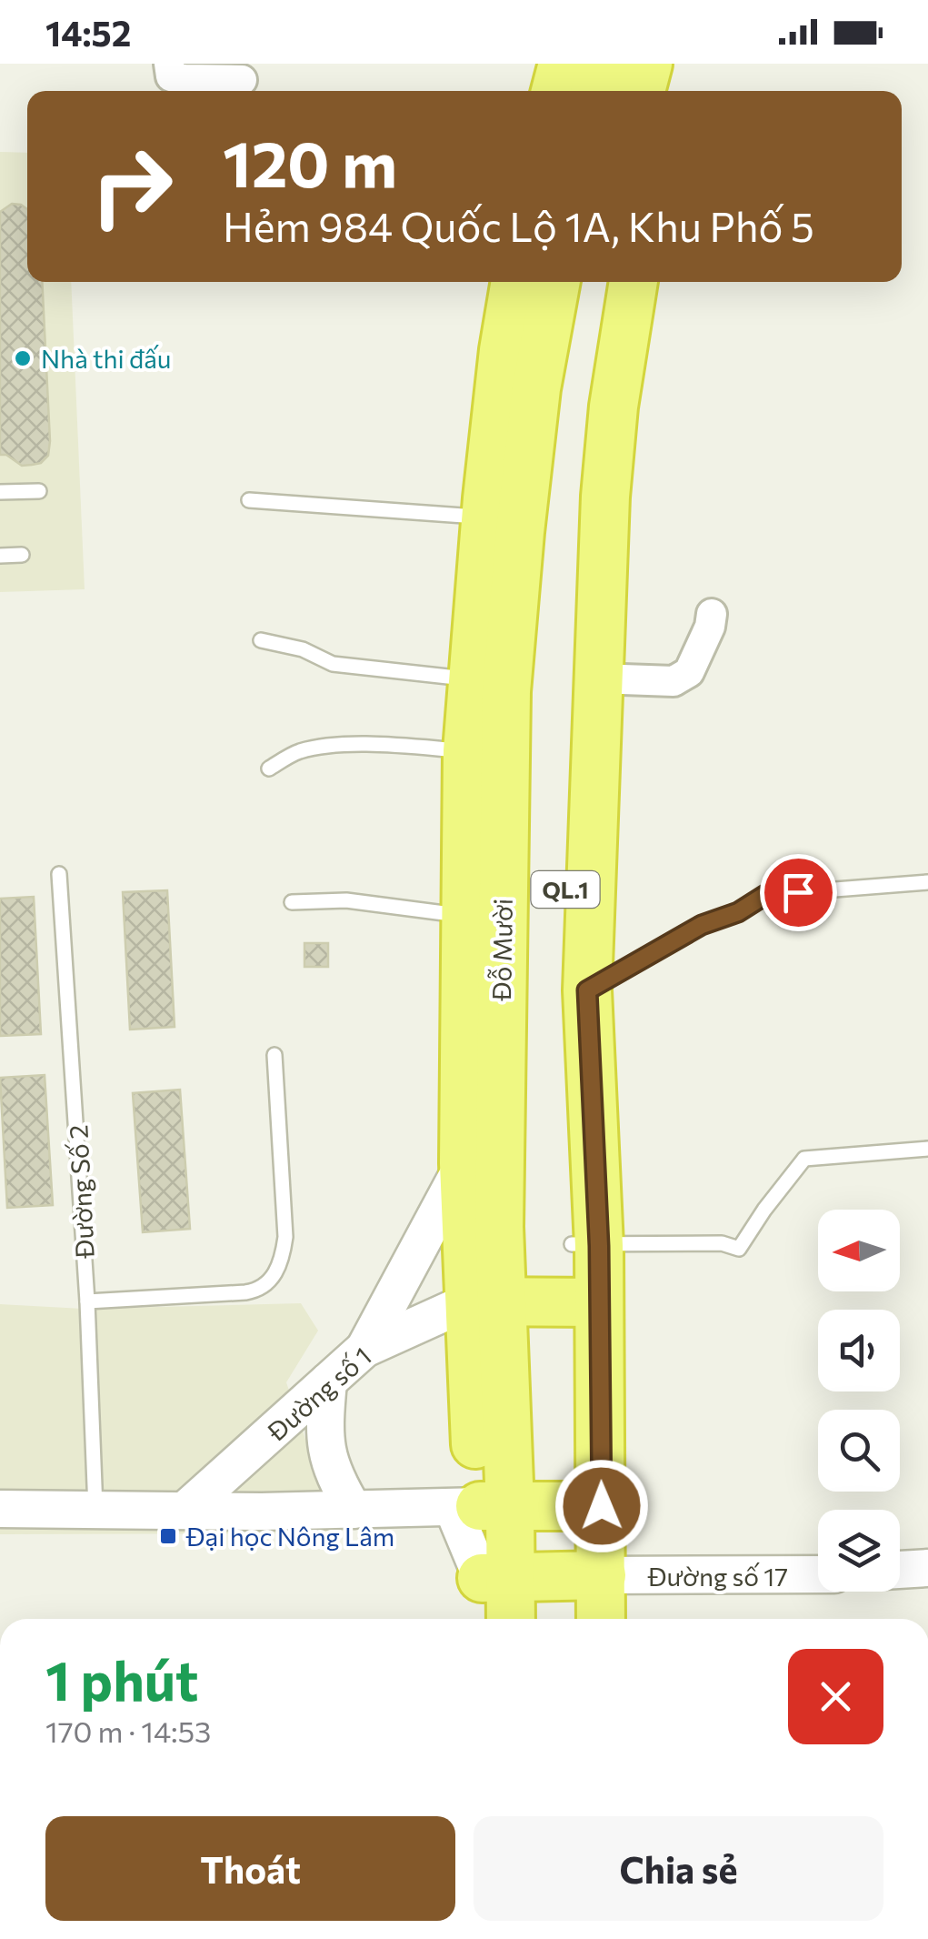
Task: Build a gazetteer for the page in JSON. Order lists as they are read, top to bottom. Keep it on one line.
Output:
{"streets":{"highway":["QL.1","Đỗ Mười"],"street":["Đường số 1","Đường số 17"],"lane":["Đường Số 2"]},"crossings":[["QL.1","Đường số 17"],["Đỗ Mười","Đường số 1"]],"places":{"other":["Nhà thi đấu"],"transit":["Đại học Nông Lâm"]},"north":"left","page":{"status":"14:52","turn":["120 m","Hẻm 984 Quốc Lộ 1A, Khu Phố 5"],"heading":["1 phút","170 m · 14:53"],"buttons":["Thoát","Chia sẻ"]}}
